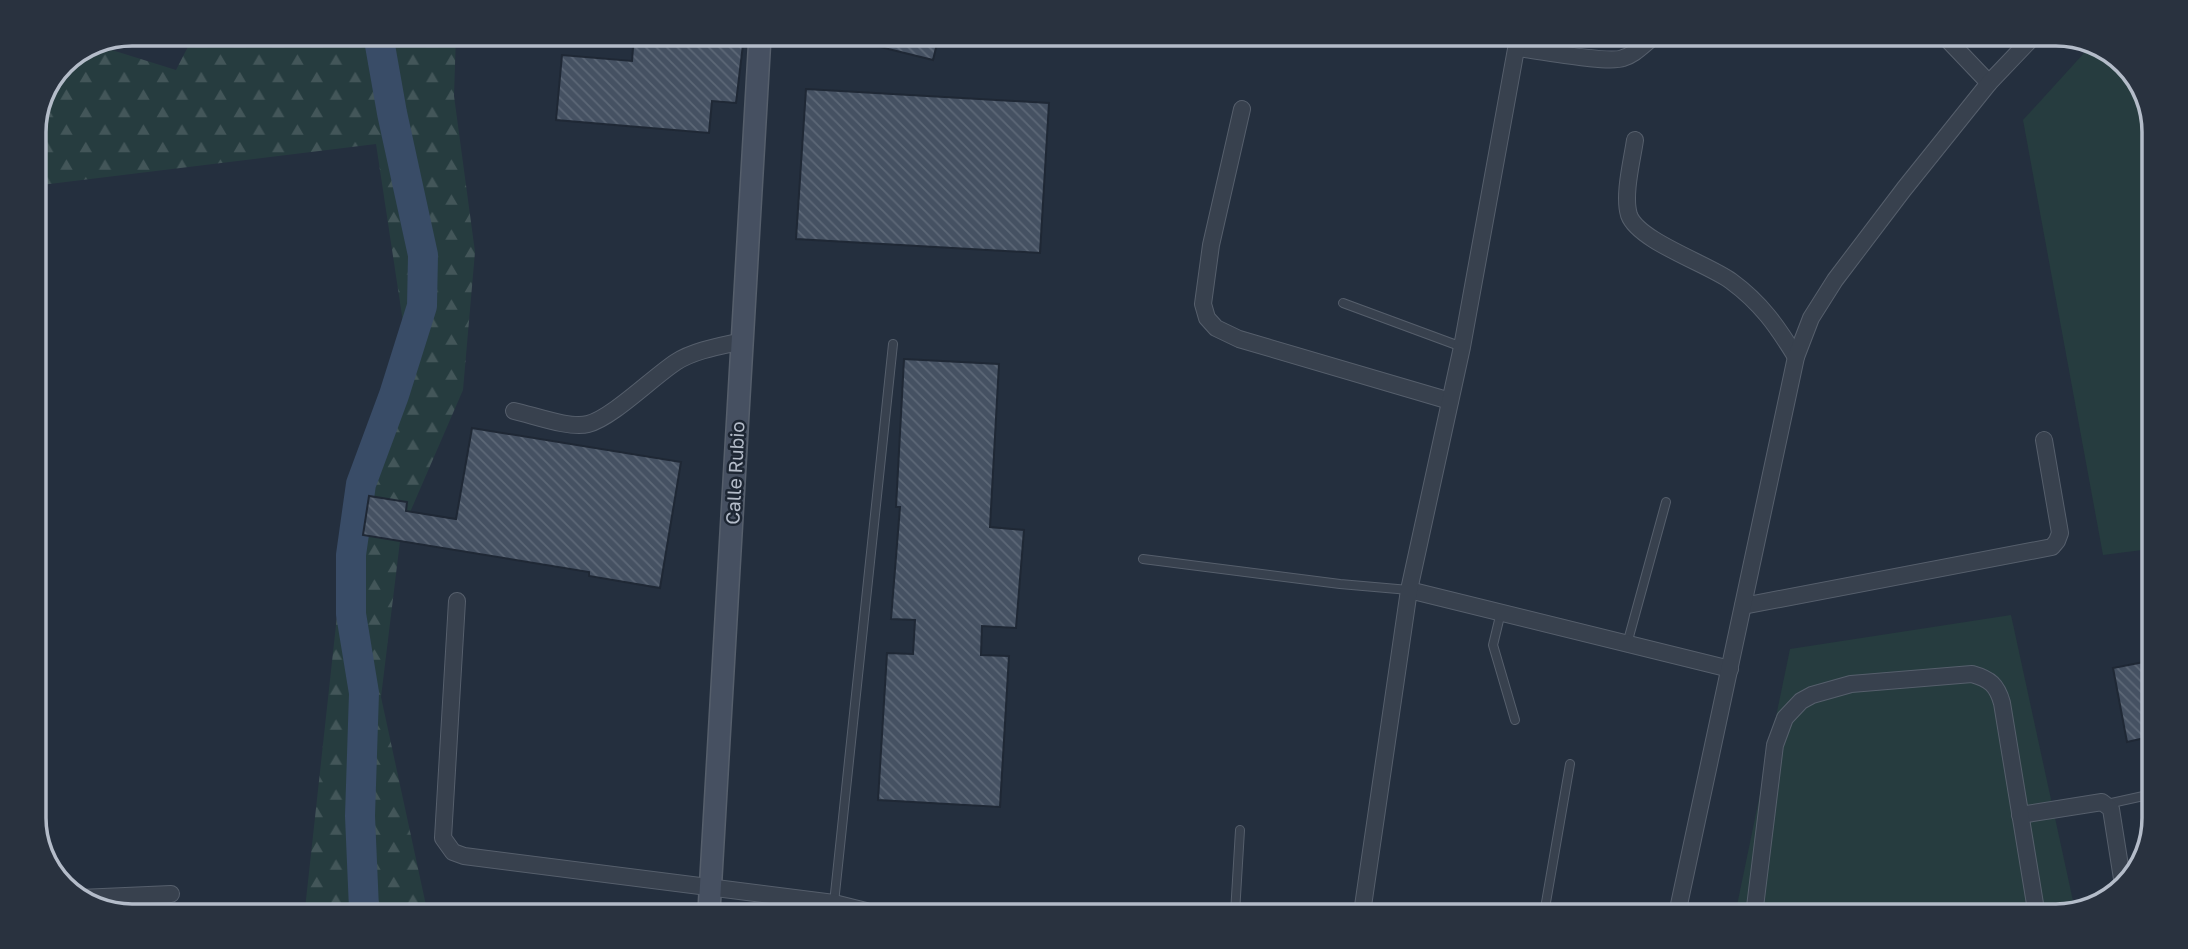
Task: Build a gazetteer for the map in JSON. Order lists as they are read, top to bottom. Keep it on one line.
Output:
{"streets":{"street":["Calle Rubio"]}}
